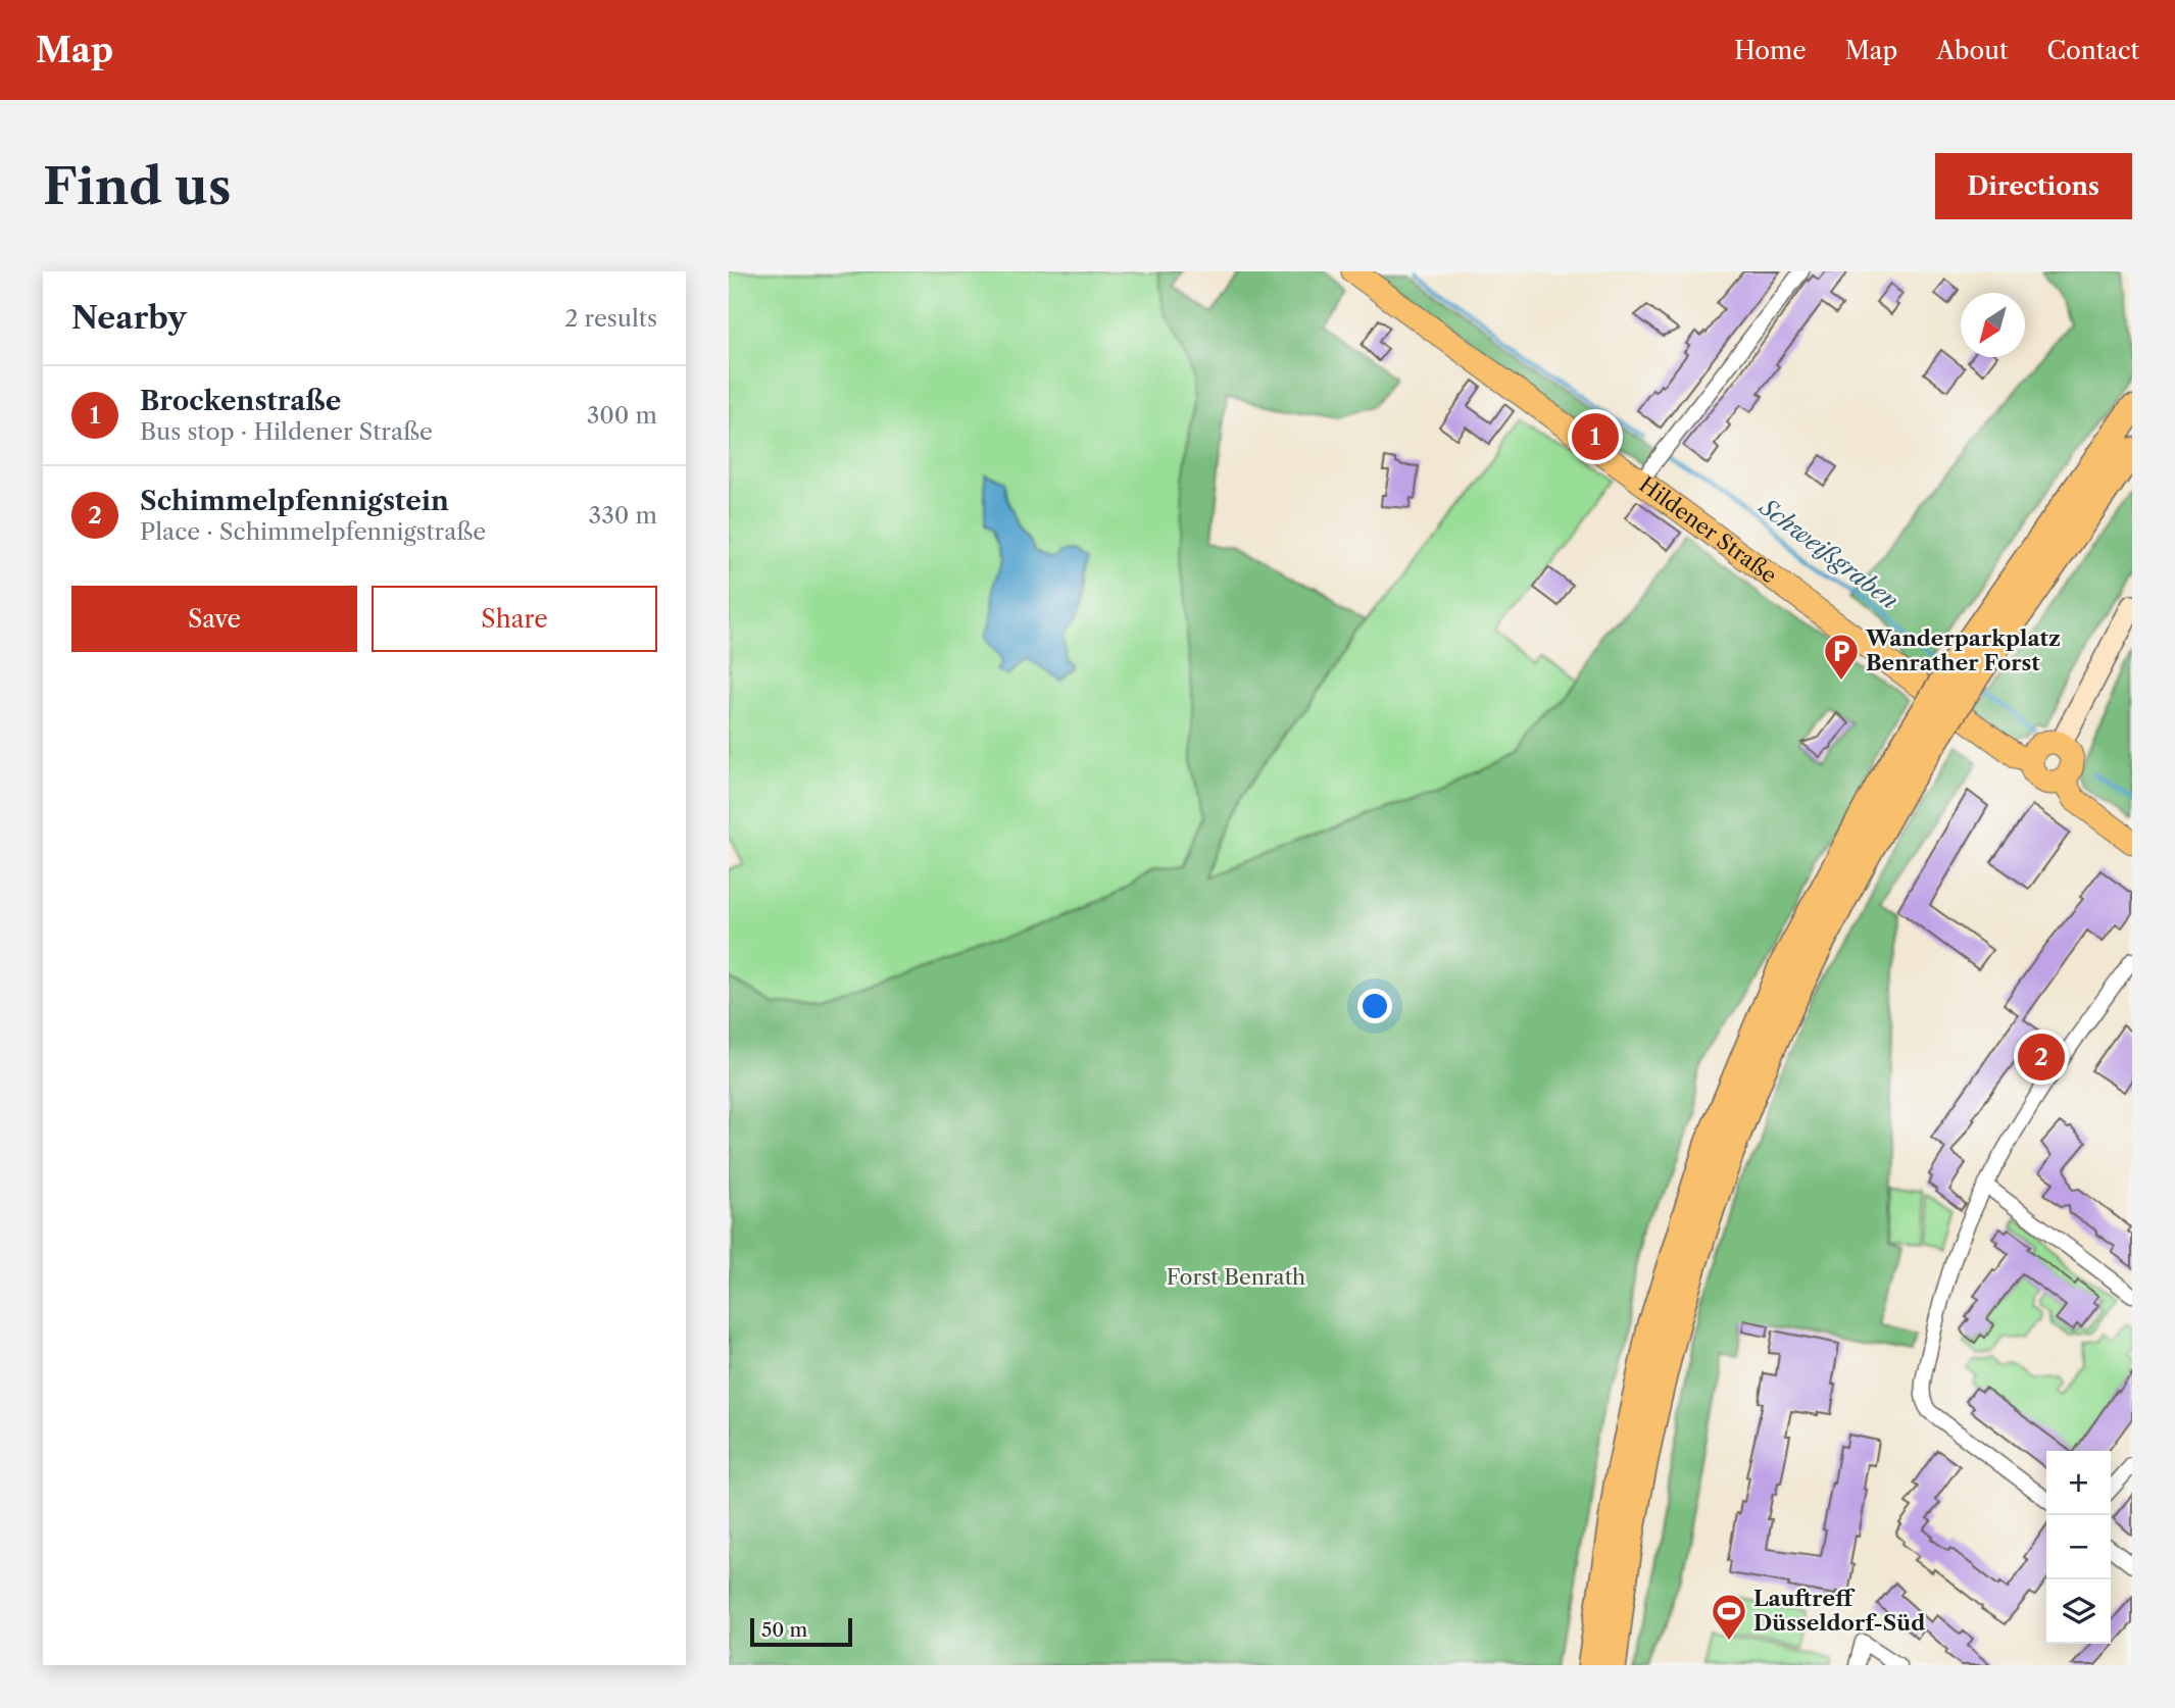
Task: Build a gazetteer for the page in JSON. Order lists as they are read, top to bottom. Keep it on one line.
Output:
{"streets":{"main road":["Hildener Straße"]},"water":["Schweißgraben"],"parks":["Forst Benrath"],"places":{"parking":["Wanderparkplatz Benrather Forst"],"sports":["Lauftreff Düsseldorf-Süd"]},"scale_bar":"50 m","north":"bottom left","page":{"header":"Map","nav":["Home","Map","About","Contact"],"buttons":["Directions",["Save","Share"]],"title":"Find us","heading":["Nearby","2 results"],"list":[{"mark":"1","name":"Brockenstraße","note":"Bus stop · Hildener Straße","value":"300 m"},{"mark":"2","name":"Schimmelpfennigstein","note":"Place · Schimmelpfennigstraße","value":"330 m"}],"pins":["1","2"],"map_buttons":["+","−"],"scale":"50 m"}}
